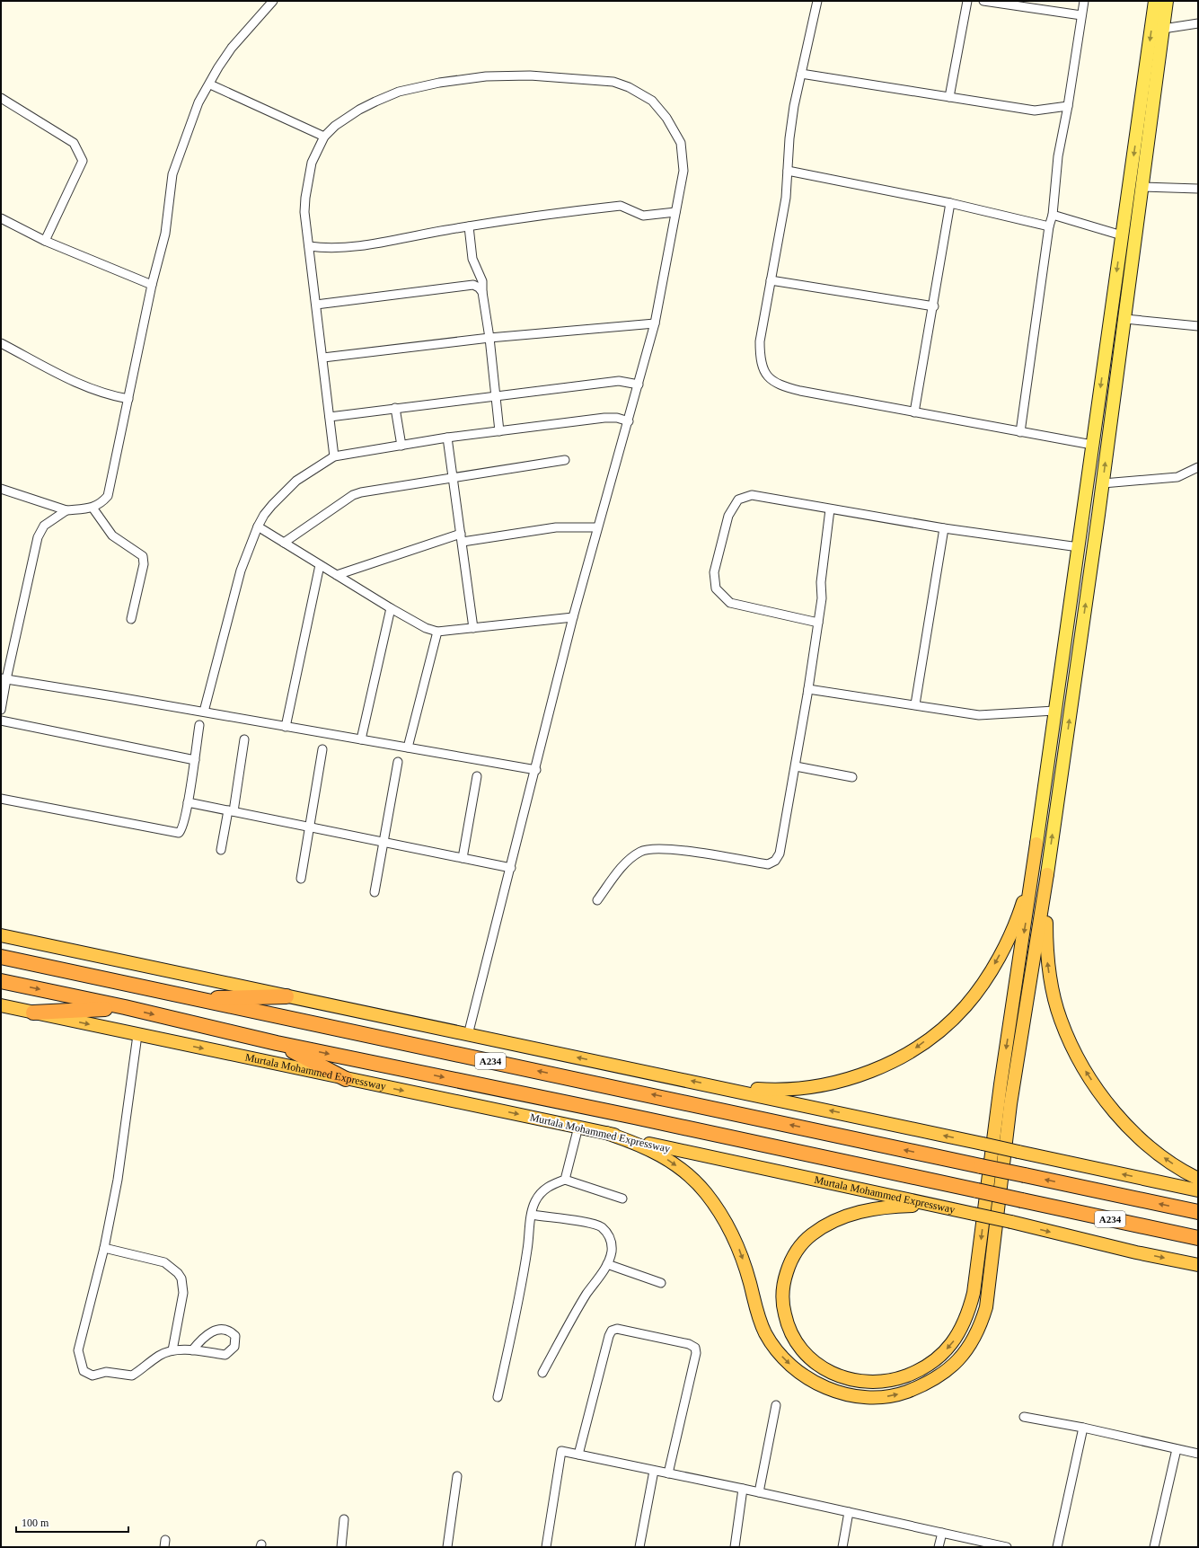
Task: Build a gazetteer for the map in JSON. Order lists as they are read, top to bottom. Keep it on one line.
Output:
{"streets":{"highway":["A234","Murtala Mohammed Expressway"]},"scale_bar":"100 m"}
